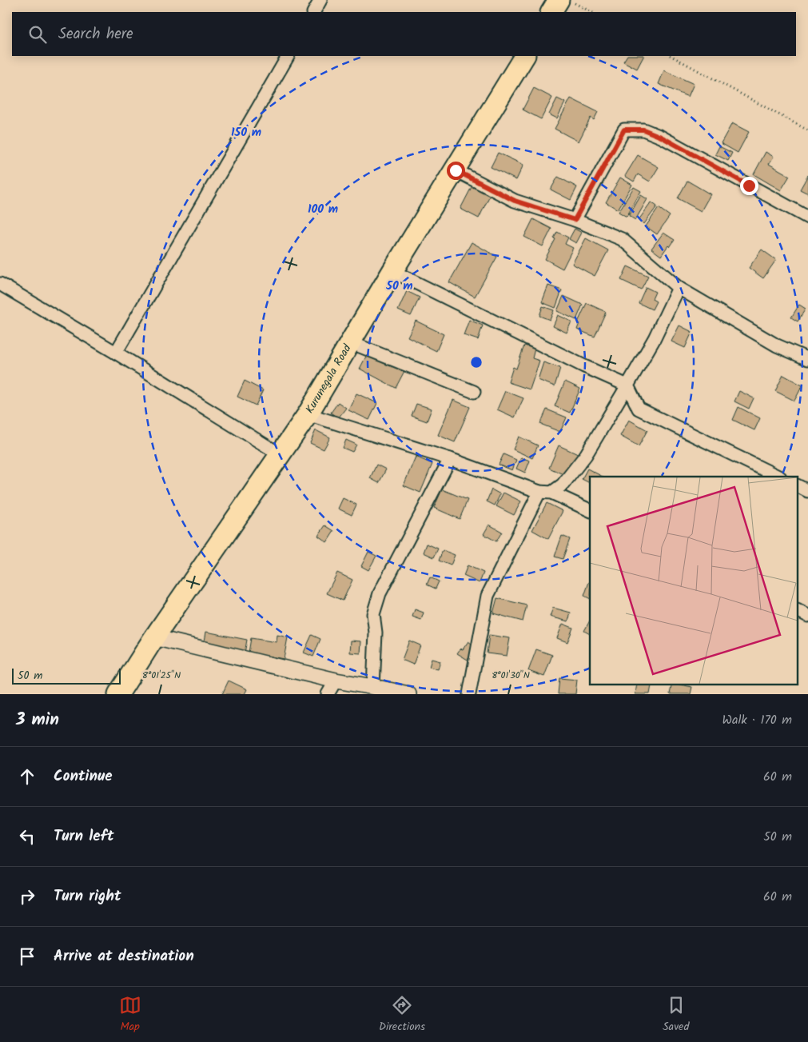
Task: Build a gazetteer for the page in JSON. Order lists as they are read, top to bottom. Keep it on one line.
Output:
{"streets":{"highway":["Kurunegala Road"]},"scale_bar":"50 m","page":{"search":"Search here","scale":"50 m","heading":["3 min","Walk · 170 m"],"list":[["Continue","60 m"],["Turn left","50 m"],["Turn right","60 m"],"Arrive at destination"],"nav":["Map","Directions","Saved"]},"coordinates":["8°01'25\"N","8°01'30\"N"],"rings":["150 m","100 m","50 m"]}
